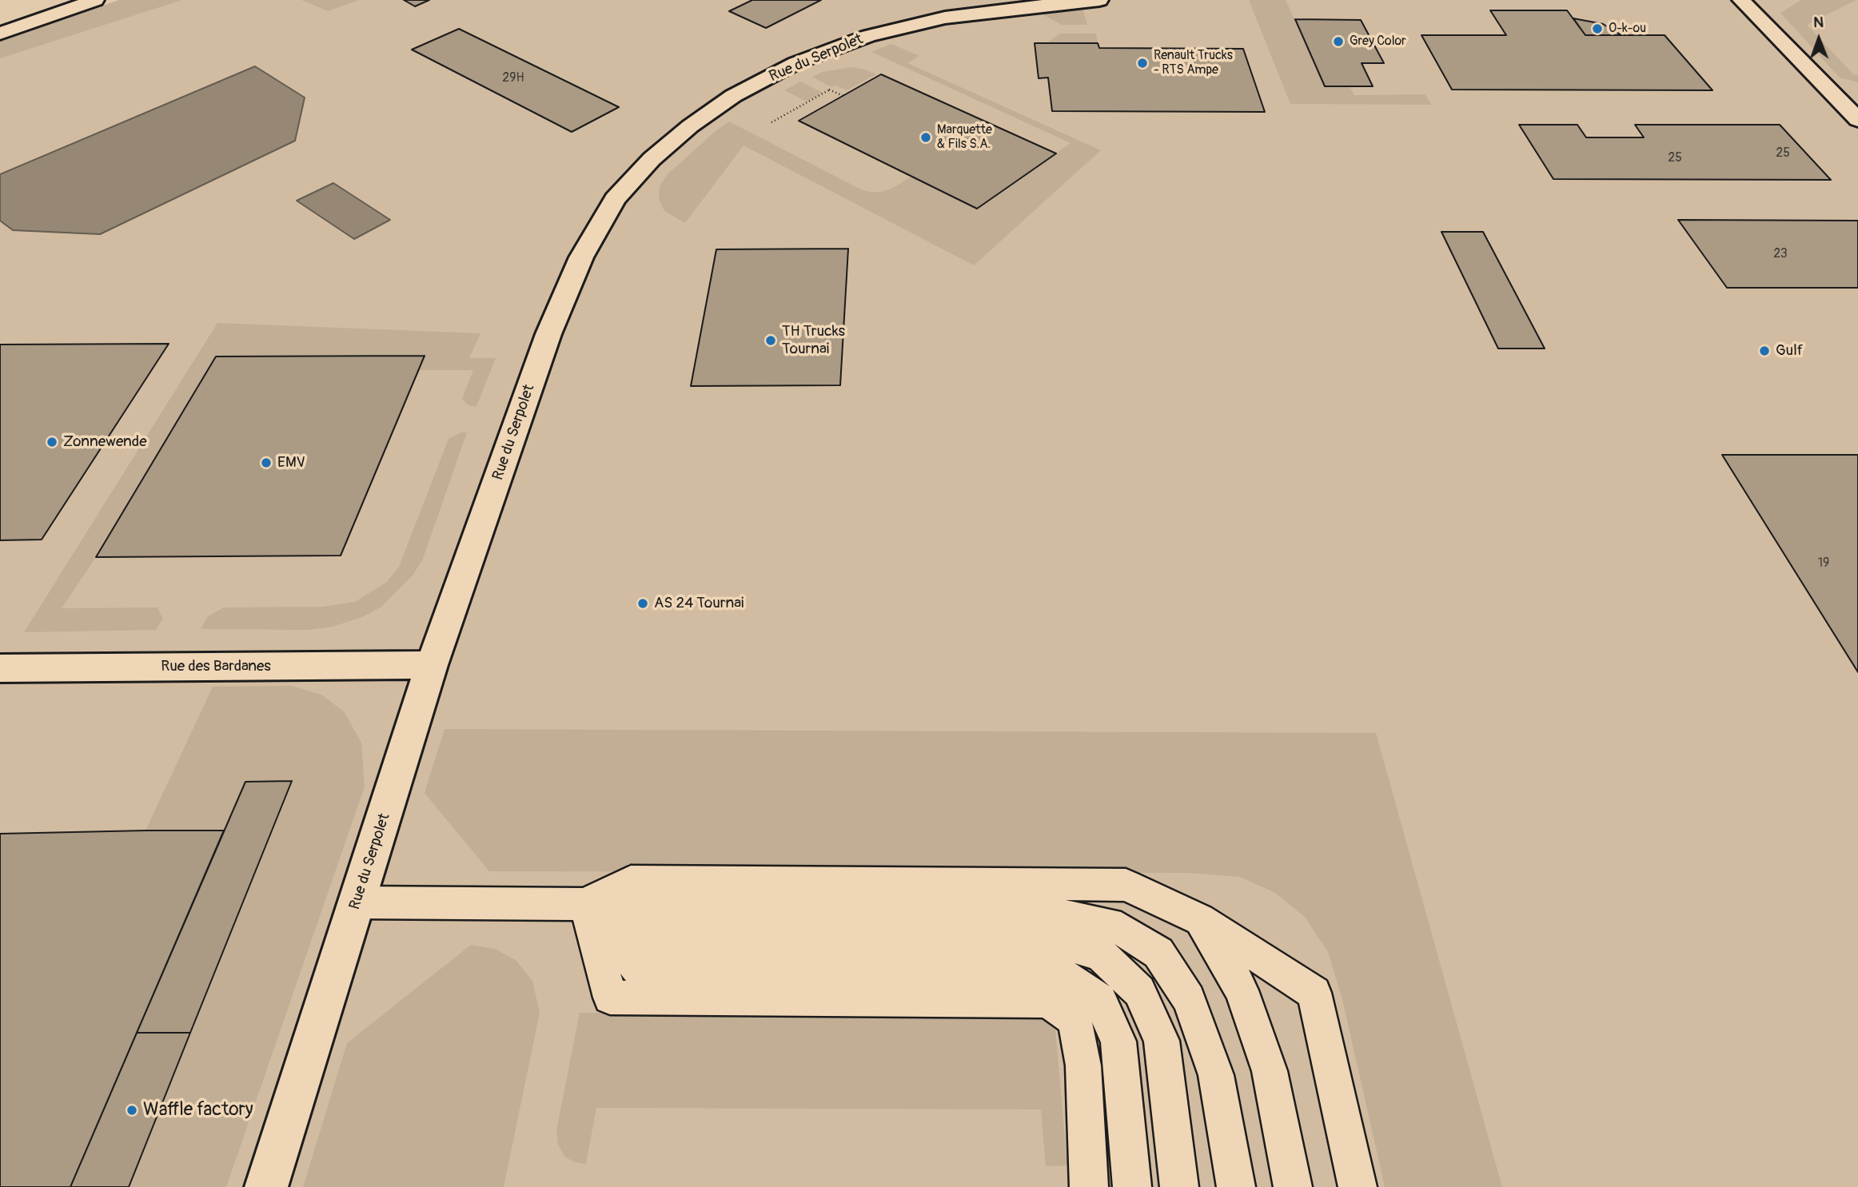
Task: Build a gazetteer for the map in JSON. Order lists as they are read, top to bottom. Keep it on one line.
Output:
{"streets":{"main road":["Rue du Serpolet","Rue des Bardanes"]},"crossings":[["Rue du Serpolet","Rue des Bardanes"]],"places":["O-k-ou","Grey Color","Renault Trucks - RTS Ampe","Marquette & Fils S.A.","TH Trucks Tournai","Gulf","Zonnewende","EMV","AS 24 Tournai","Waffle factory"],"house_numbers":["29H","25","25","23","19"],"north":"top"}
